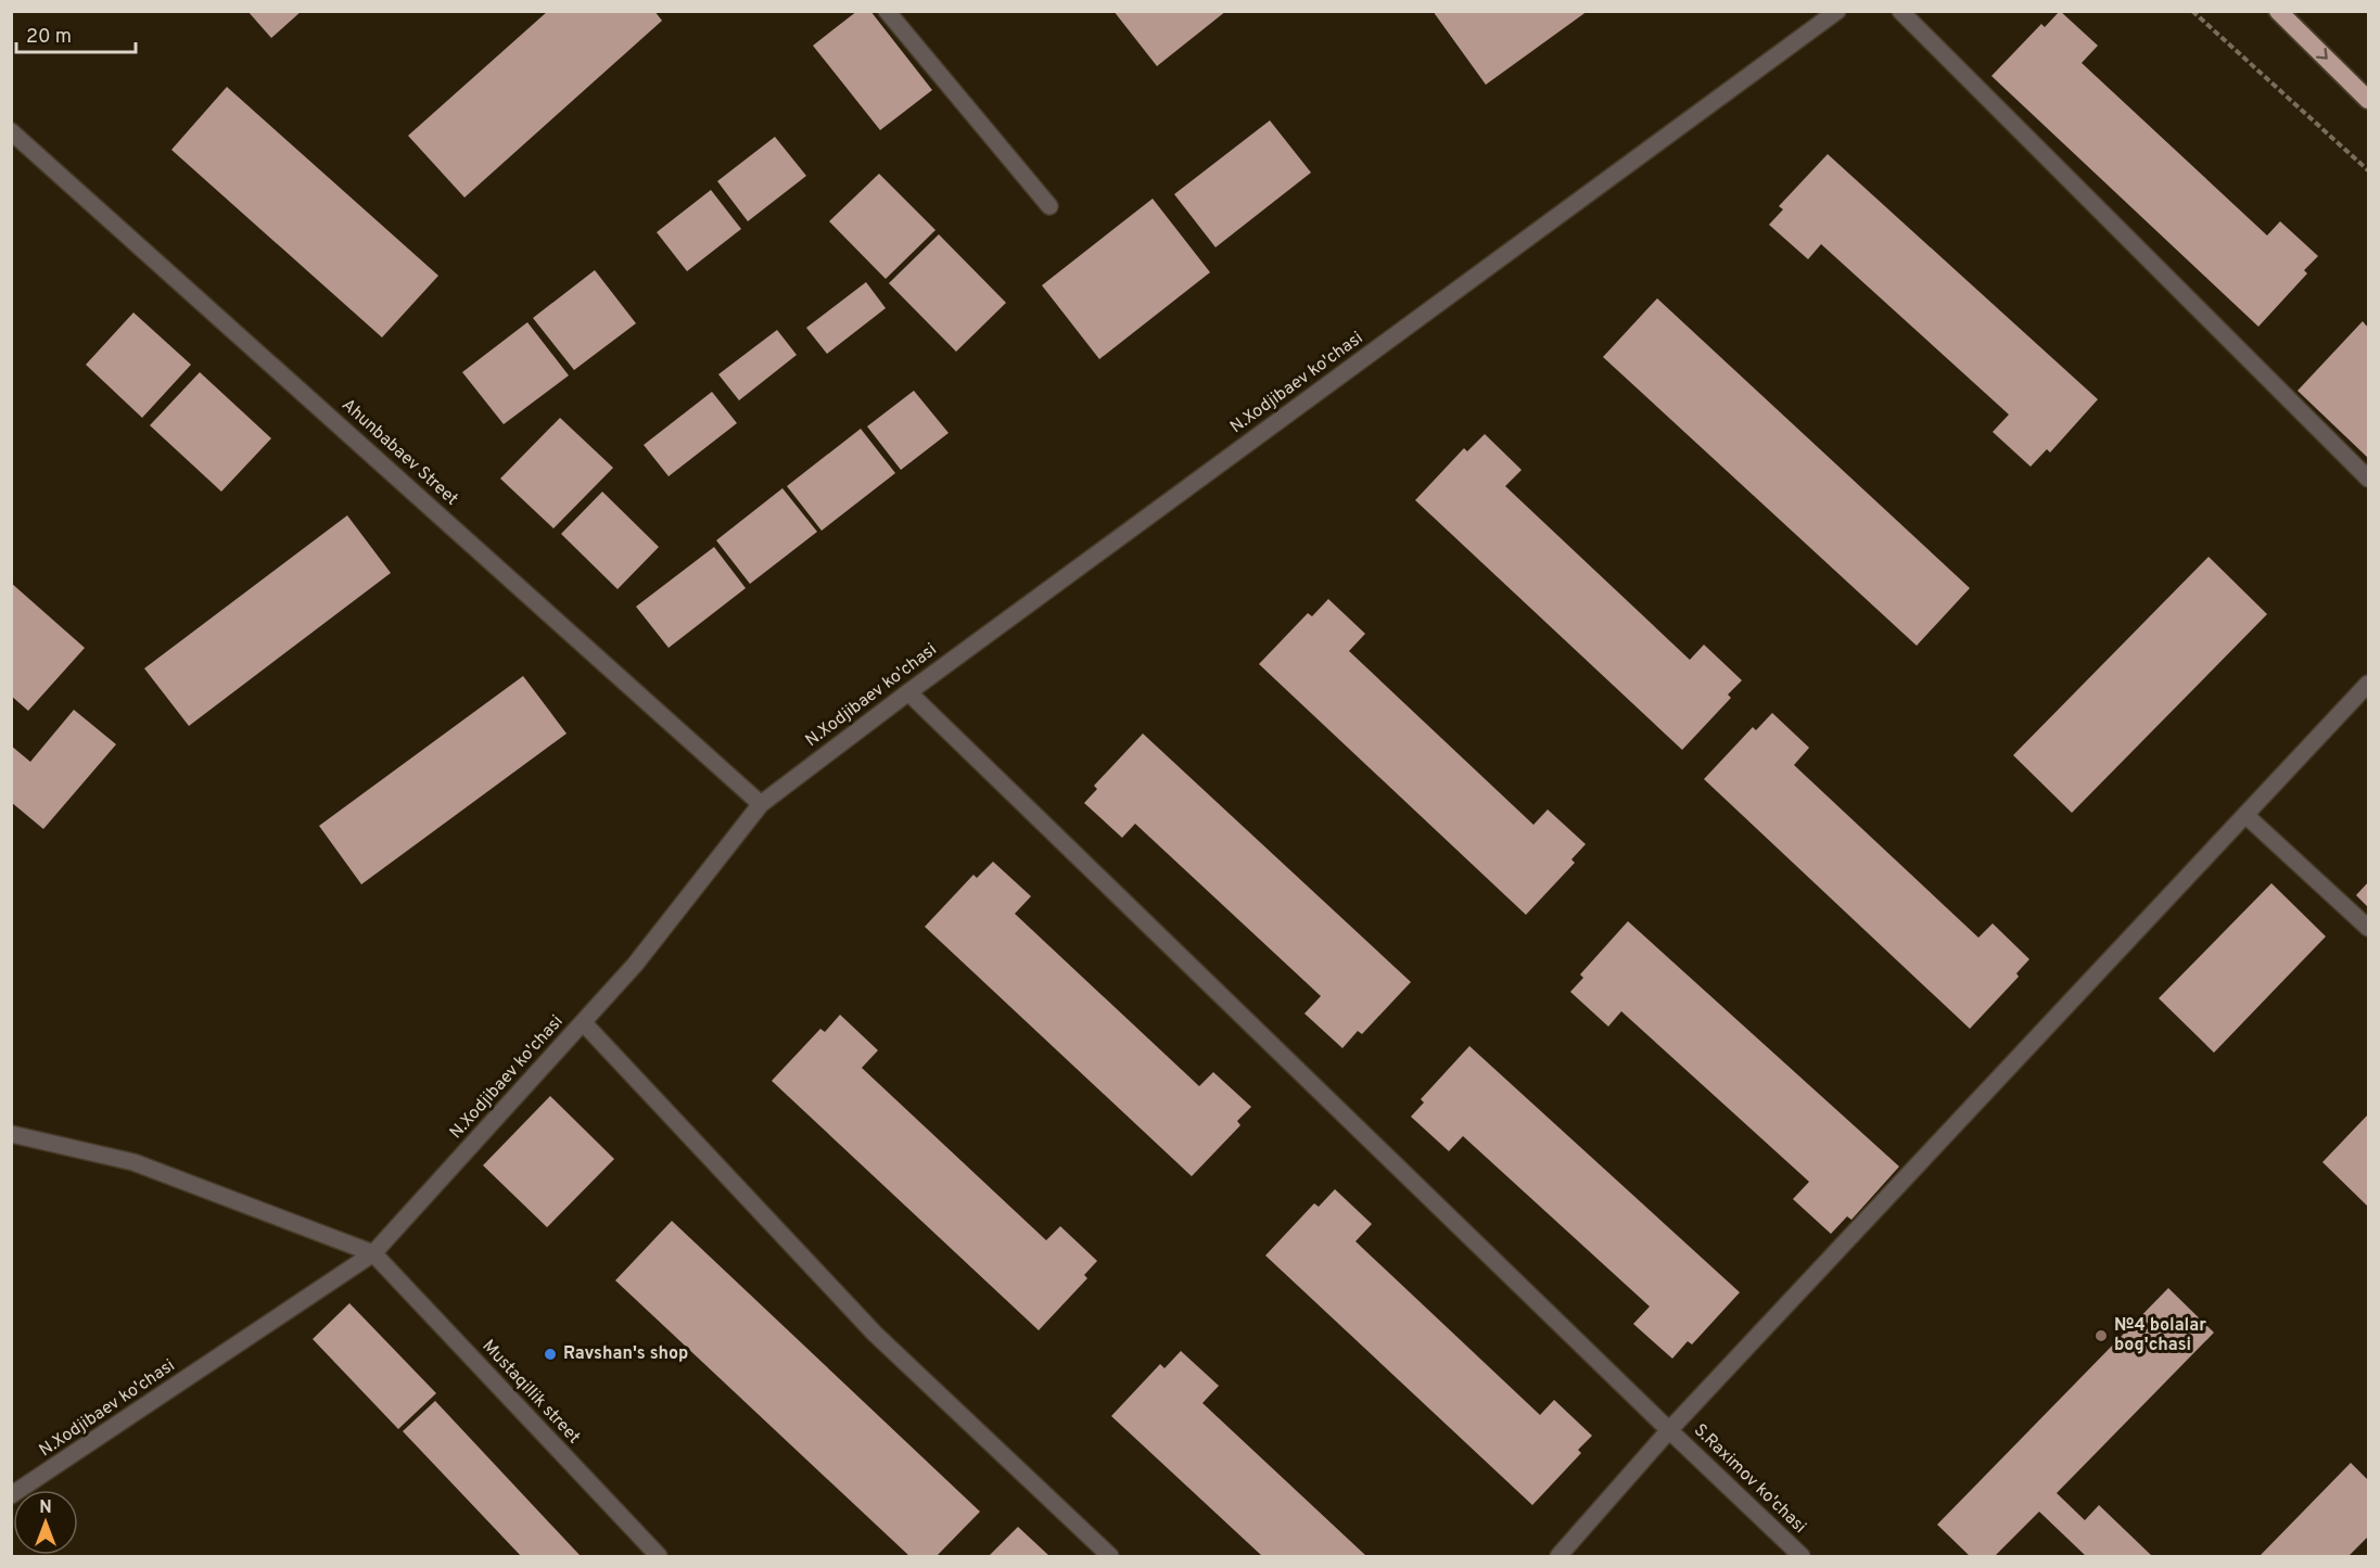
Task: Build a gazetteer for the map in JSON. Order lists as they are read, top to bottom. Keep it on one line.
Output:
{"streets":{"street":["N.Xodjibaev ko'chasi","Ahunbabaev Street","Mustaqillik street","S.Raximov ko'chasi"]},"crossings":[["N.Xodjibaev ko'chasi","Ahunbabaev Street"],["N.Xodjibaev ko'chasi","Mustaqillik street"],["N.Xodjibaev ko'chasi","S.Raximov ko'chasi"]],"places":["№4 bolalar bog'chasi","Ravshan's shop"],"scale_bar":"20 m","north":"top"}
